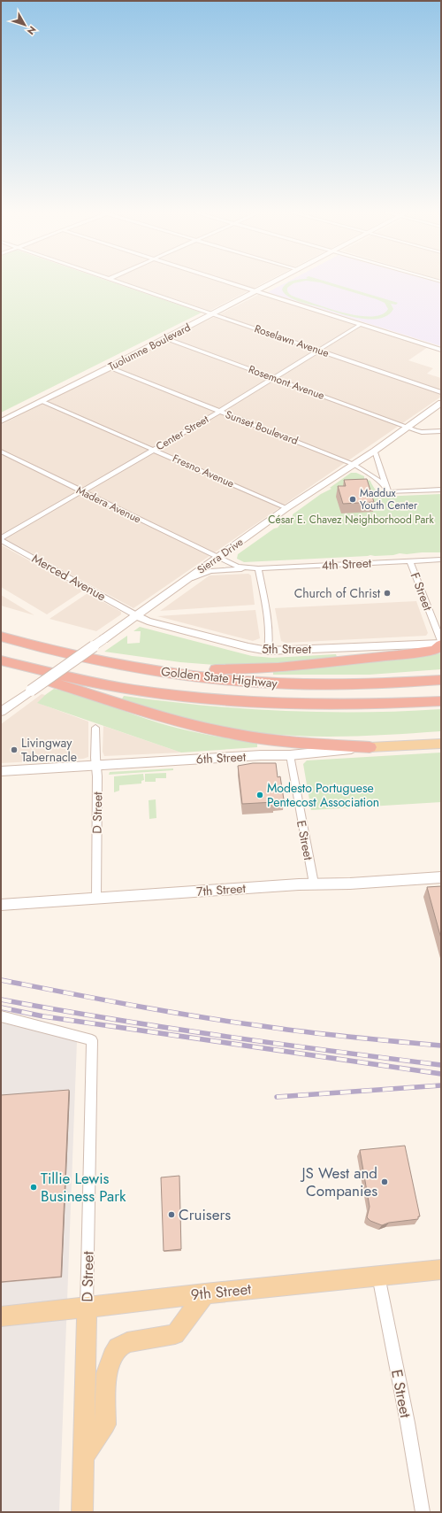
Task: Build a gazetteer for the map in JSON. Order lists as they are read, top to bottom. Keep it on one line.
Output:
{"streets":{"highway":["Golden State Highway"],"main road":["6th Street","D Street","9th Street"],"street":["Roselawn Avenue","Tuolumne Boulevard","Rosemont Avenue","Sunset Boulevard","Center Street","Fresno Avenue","Madera Avenue","Sierra Drive","4th Street","Merced Avenue","F Street","5th Street","E Street","7th Street"]},"crossings":[["Roselawn Avenue","Tuolumne Boulevard"],["Roselawn Avenue","Center Street"],["Tuolumne Boulevard","Rosemont Avenue"],["Tuolumne Boulevard","Sunset Boulevard"],["Tuolumne Boulevard","Fresno Avenue"],["Rosemont Avenue","Center Street"],["Rosemont Avenue","Sierra Drive"],["Sunset Boulevard","Center Street"],["Sunset Boulevard","Sierra Drive"],["Center Street","Fresno Avenue"],["Center Street","Madera Avenue"],["Center Street","Merced Avenue"],["Fresno Avenue","Sierra Drive"],["Madera Avenue","Sierra Drive"],["Madera Avenue","4th Street"],["Sierra Drive","4th Street"],["Sierra Drive","Merced Avenue"],["Sierra Drive","5th Street"],["4th Street","F Street"],["Merced Avenue","5th Street"],["F Street","5th Street"],["6th Street","D Street"],["6th Street","E Street"],["D Street","7th Street"],["D Street","9th Street"],["E Street","7th Street"],["E Street","9th Street"]],"parks":["César E. Chavez Neighborhood Park"],"places":["Maddux Youth Center","Church of Christ","Livingway Tabernacle","Modesto Portuguese Pentecost Association","JS West and Companies","Tillie Lewis Business Park","Cruisers"],"north":"bottom right"}
